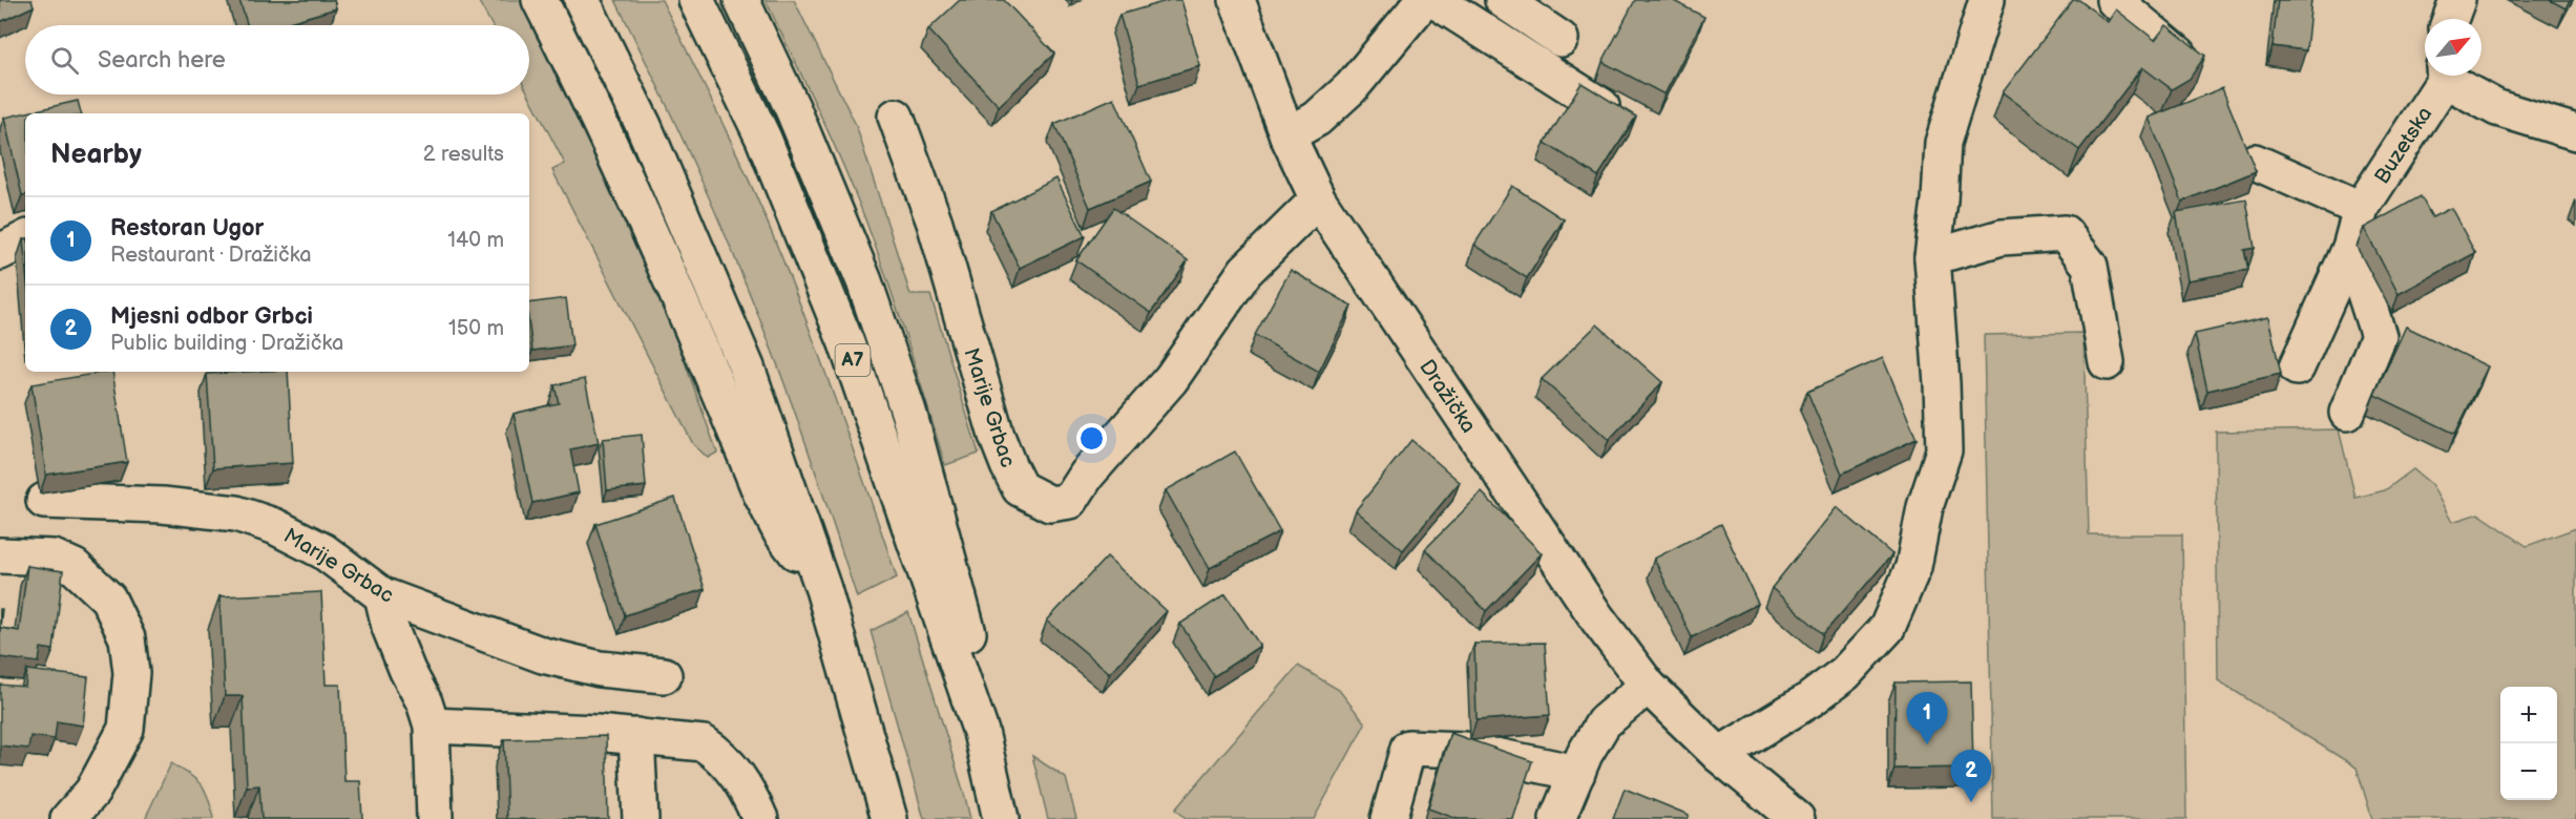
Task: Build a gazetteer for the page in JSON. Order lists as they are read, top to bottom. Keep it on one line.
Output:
{"streets":{"main road":["Buzetska","A7","Dražička","Marije Grbac"]},"crossings":[["Dražička","Marije Grbac"]],"north":"top right","page":{"search":"Search here","heading":["Nearby","2 results"],"list":[{"mark":"1","name":"Restoran Ugor","note":"Restaurant · Dražička","value":"140 m"},{"mark":"2","name":"Mjesni odbor Grbci","note":"Public building · Dražička","value":"150 m"}],"map_buttons":["+","−"],"pins":["1","2"]}}
